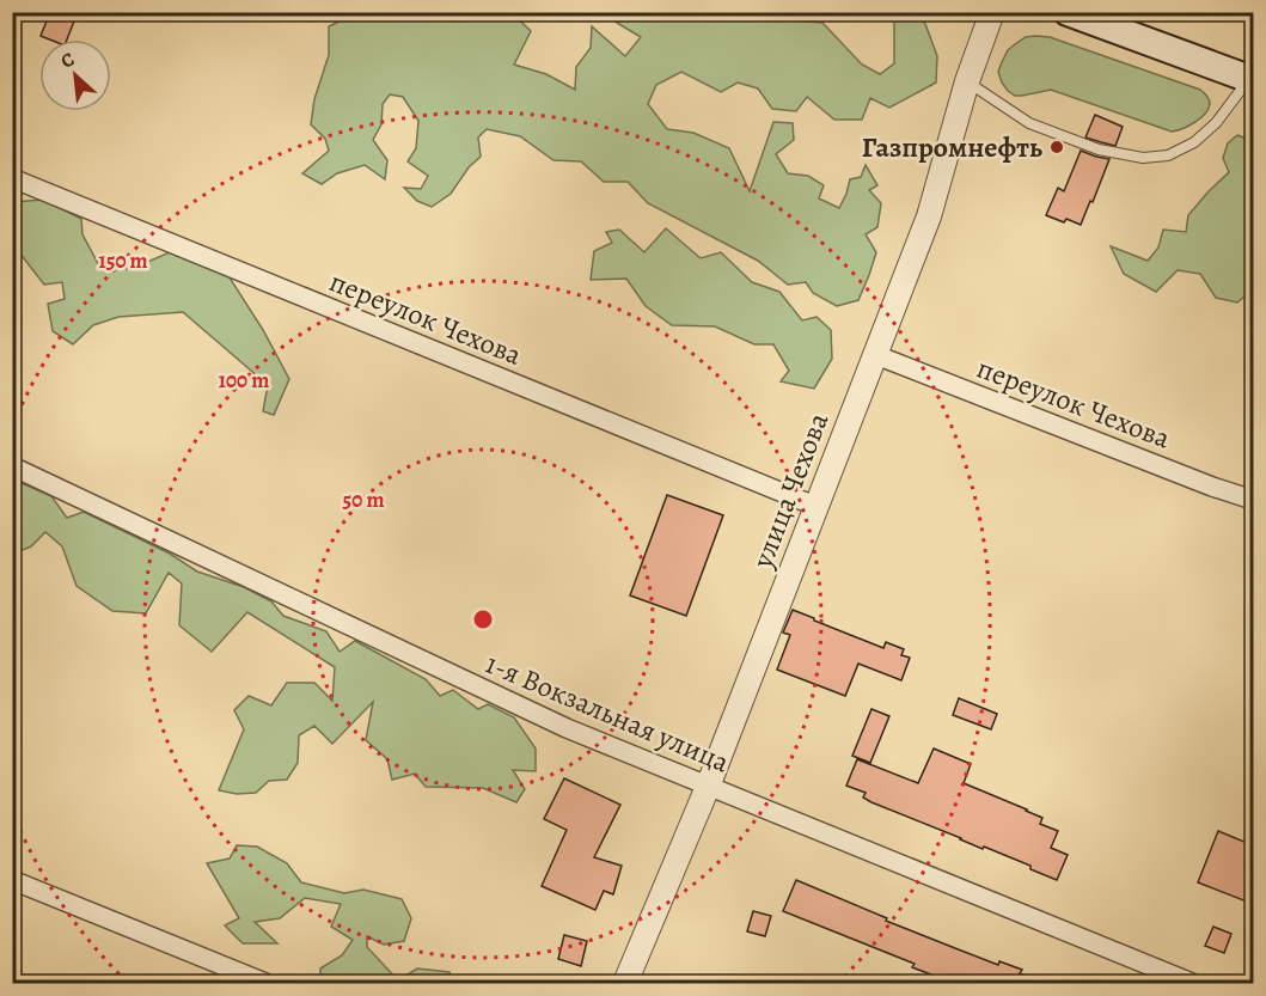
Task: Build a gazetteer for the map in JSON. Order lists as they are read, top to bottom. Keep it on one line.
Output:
{"streets":{"street":["переулок Чехова","улица Чехова","1-я Вокзальная улица"]},"crossings":[["переулок Чехова","улица Чехова"],["улица Чехова","1-я Вокзальная улица"]],"places":["Газпромнефть"],"north":"top left","rings":["150 m","100 m","50 m"]}
